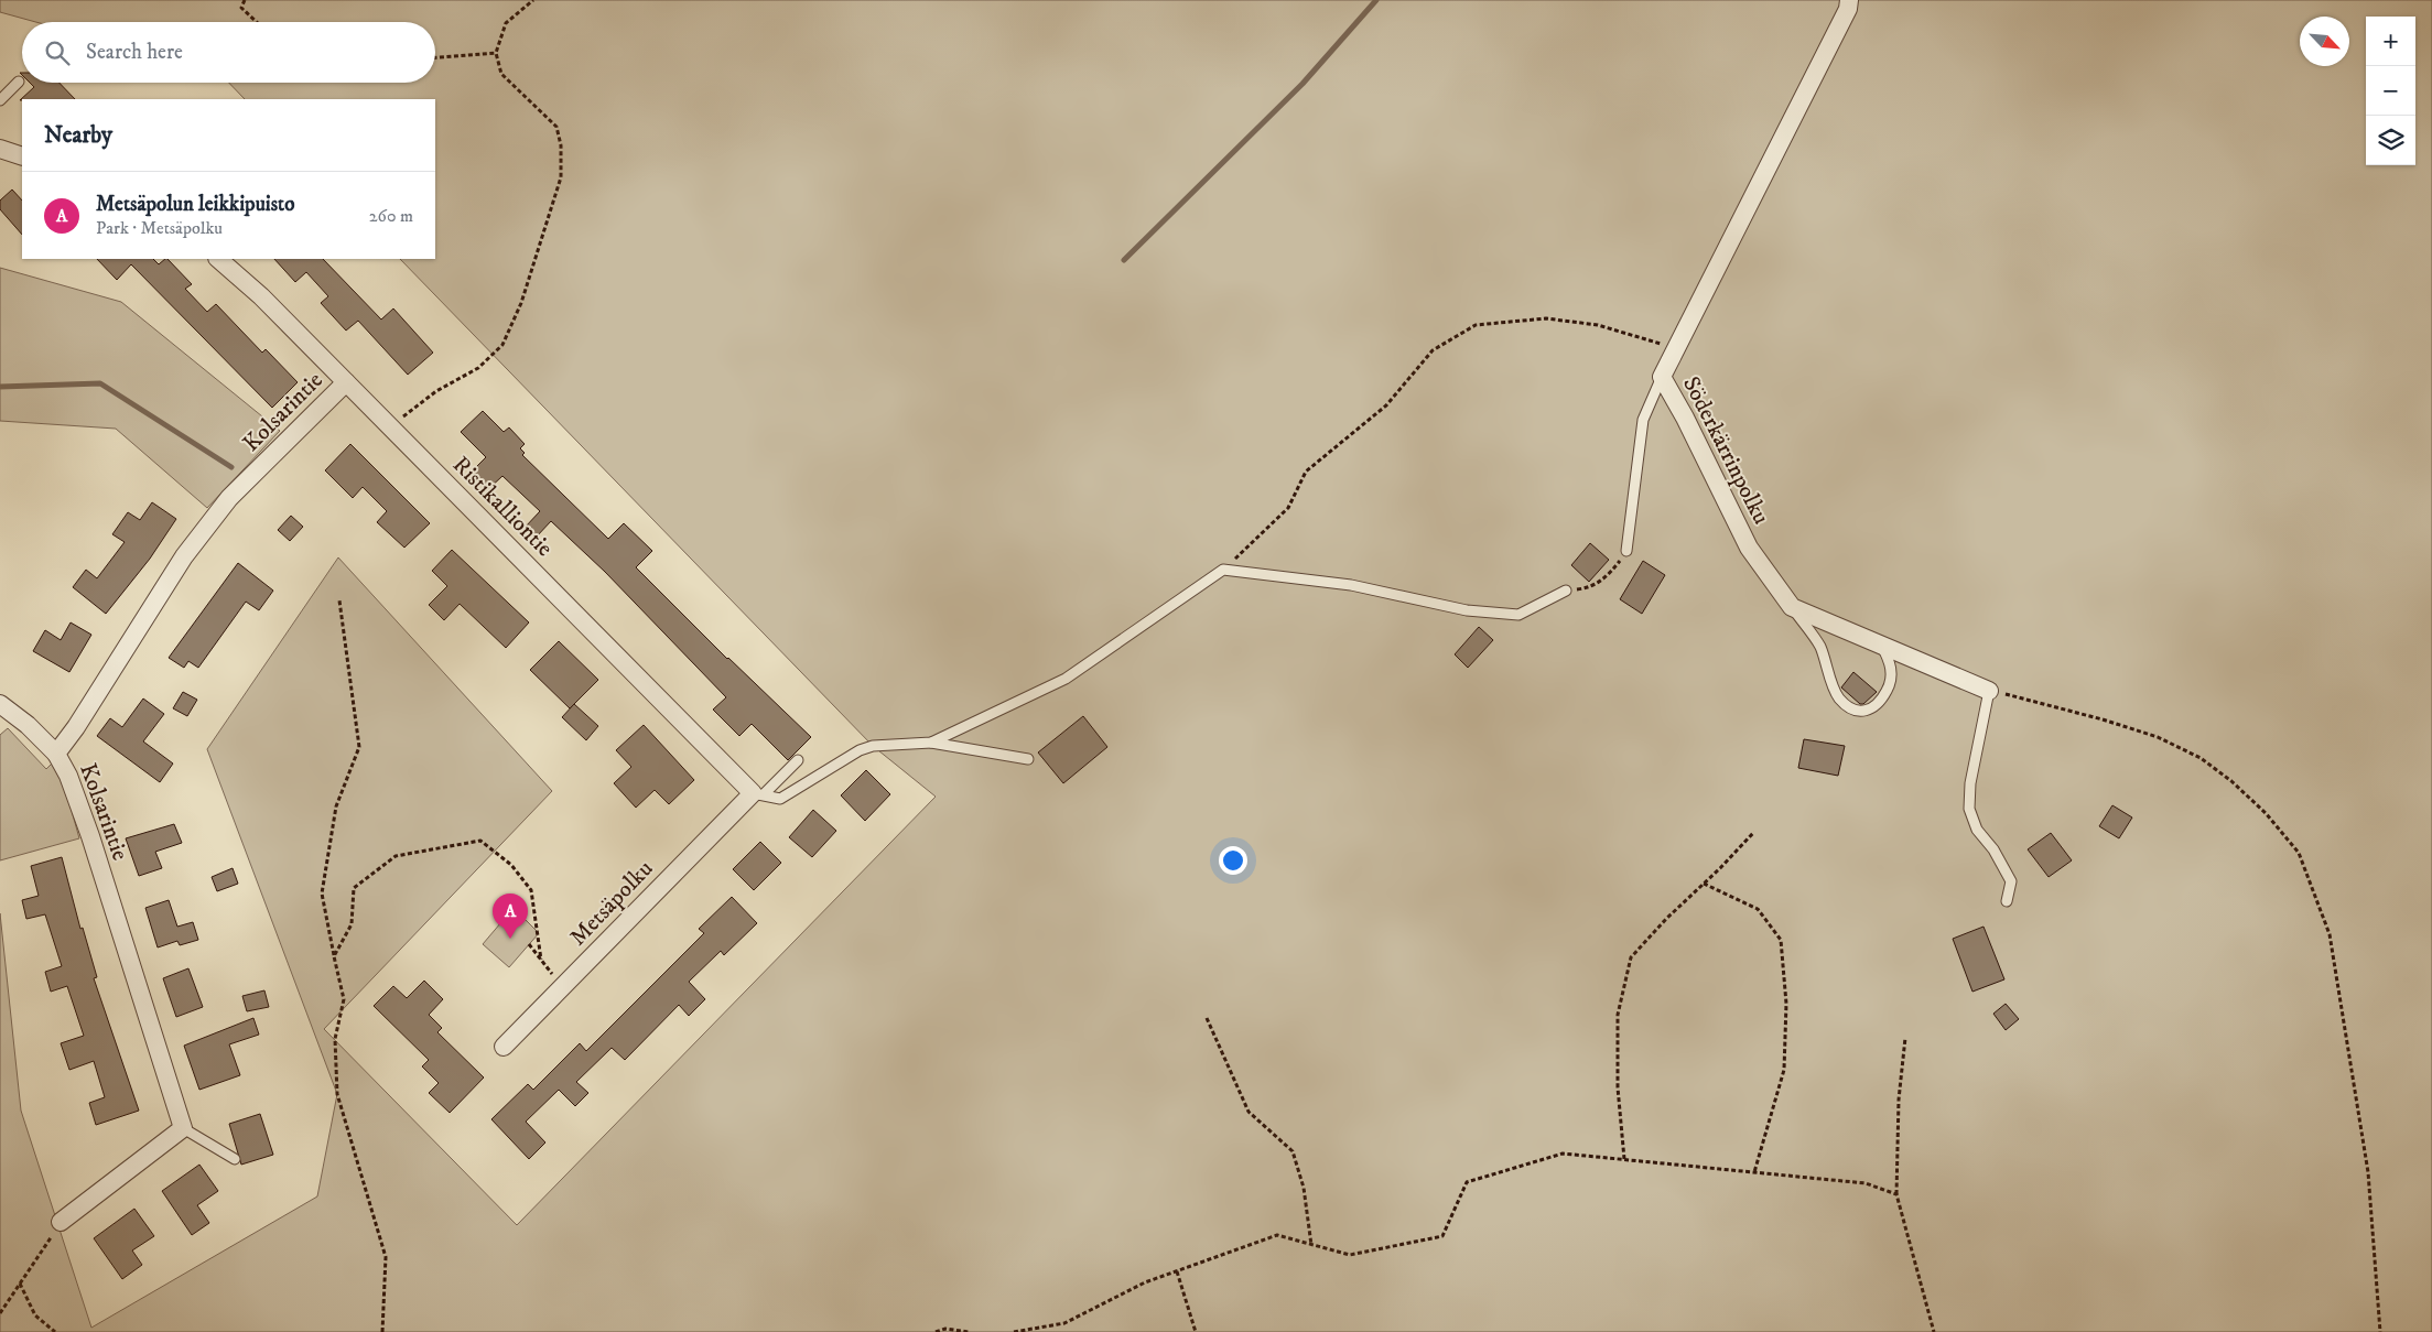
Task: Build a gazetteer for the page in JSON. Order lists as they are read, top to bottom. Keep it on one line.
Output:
{"streets":{"street":["Kolsarintie","Söderkärrinpolku","Ristikalliontie","Metsäpolku"]},"crossings":[["Kolsarintie","Ristikalliontie"],["Ristikalliontie","Metsäpolku"]],"north":"bottom right","page":{"map_buttons":["+","−"],"search":"Search here","heading":"Nearby","list":[{"mark":"A","name":"Metsäpolun leikkipuisto","note":"Park · Metsäpolku","value":"260 m"}],"pins":"A"}}
